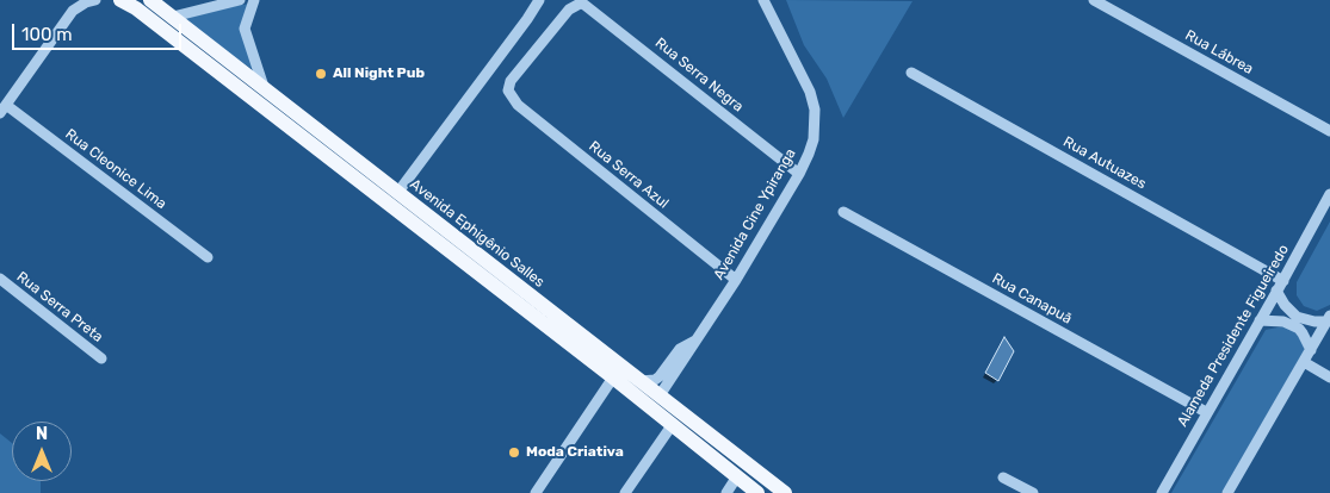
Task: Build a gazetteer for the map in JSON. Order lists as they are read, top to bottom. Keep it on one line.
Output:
{"streets":{"main road":["Avenida Ephigênio Salles"],"street":["Rua Lábrea","Rua Serra Negra","Rua Autuazes","Rua Cleonice Lima","Rua Serra Azul","Avenida Cine Ypiranga","Rua Canapuã","Rua Serra Preta","Alameda Presidente Figueiredo"]},"crossings":[["Rua Serra Negra","Rua Serra Azul"],["Rua Serra Negra","Avenida Cine Ypiranga"],["Rua Autuazes","Alameda Presidente Figueiredo"],["Rua Serra Azul","Avenida Cine Ypiranga"],["Avenida Cine Ypiranga","Avenida Ephigênio Salles"],["Rua Canapuã","Alameda Presidente Figueiredo"]],"places":["All Night Pub","Moda Criativa"],"scale_bar":"100 m","north":"top"}
